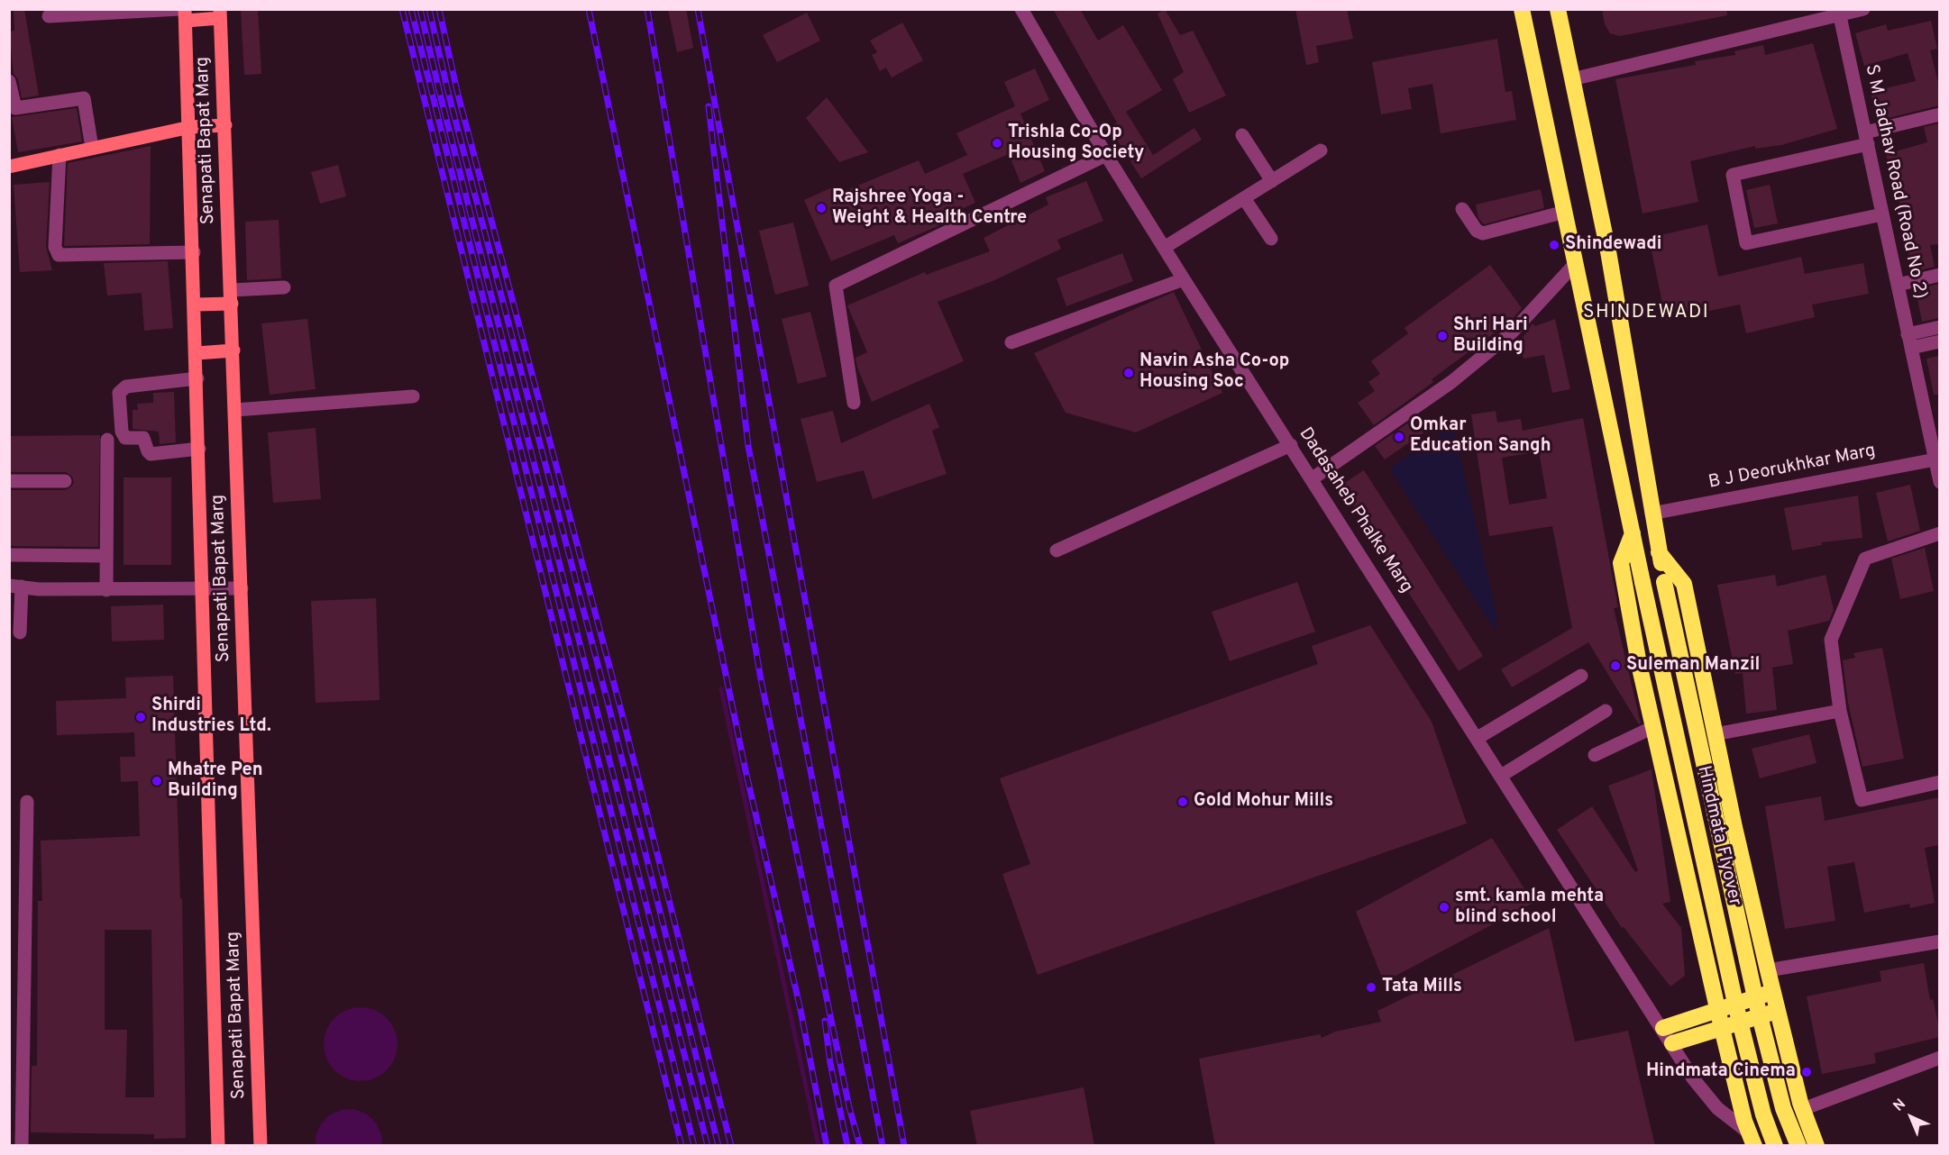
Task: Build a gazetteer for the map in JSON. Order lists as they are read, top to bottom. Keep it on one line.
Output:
{"streets":{"highway":["Hindmata Flyover"],"main road":["Senapati Bapat Marg"],"street":["S M Jadhav Road (Road No 2)","B J Deorukhkar Marg","Dadasaheb Phalke Marg"]},"crossings":[["S M Jadhav Road (Road No 2)","B J Deorukhkar Marg"],["B J Deorukhkar Marg","Hindmata Flyover"]],"districts":["SHINDEWADI"],"places":["Trishla Co-Op Housing Society","Rajshree Yoga - Weight & Health Centre","Shindewadi","Shri Hari Building","Navin Asha Co-op Housing Soc","Omkar Education Sangh","Suleman Manzil","Shirdi Industries Ltd.","Mhatre Pen Building","Gold Mohur Mills","smt. kamla mehta blind school","Tata Mills","Hindmata Cinema"],"north":"top left"}
